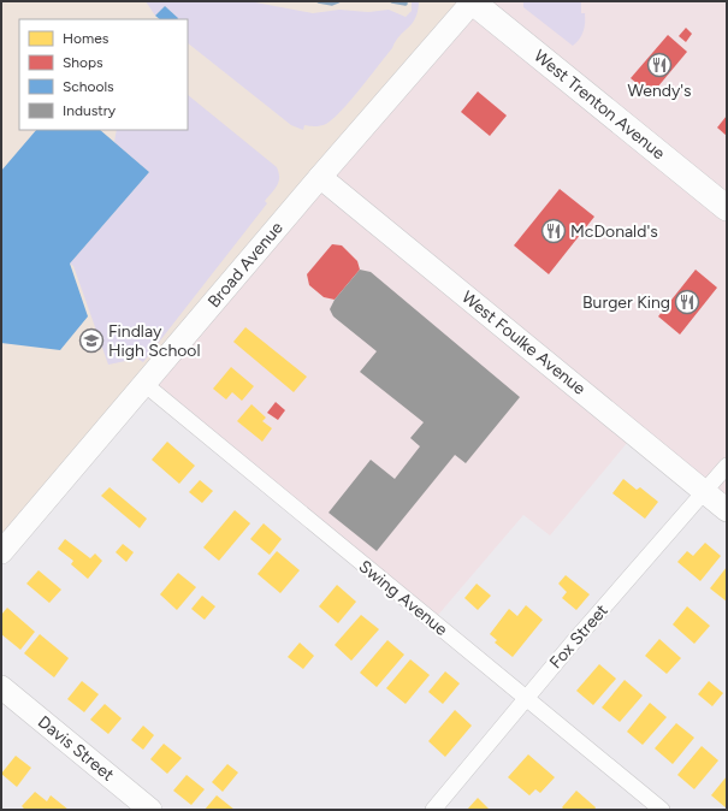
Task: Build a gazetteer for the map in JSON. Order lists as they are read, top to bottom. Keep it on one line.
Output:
{"streets":{"main road":["West Trenton Avenue","Broad Avenue","West Foulke Avenue","Davis Street"],"street":["Swing Avenue","Fox Street"]},"crossings":[["West Trenton Avenue","Broad Avenue"],["Broad Avenue","West Foulke Avenue"],["Broad Avenue","Swing Avenue"],["West Foulke Avenue","Fox Street"],["Swing Avenue","Fox Street"]],"places":{"restaurant":["Wendy's","McDonald's","Burger King"],"school or university":["Findlay High School"]},"legend":["Homes","Shops","Schools","Industry"]}
